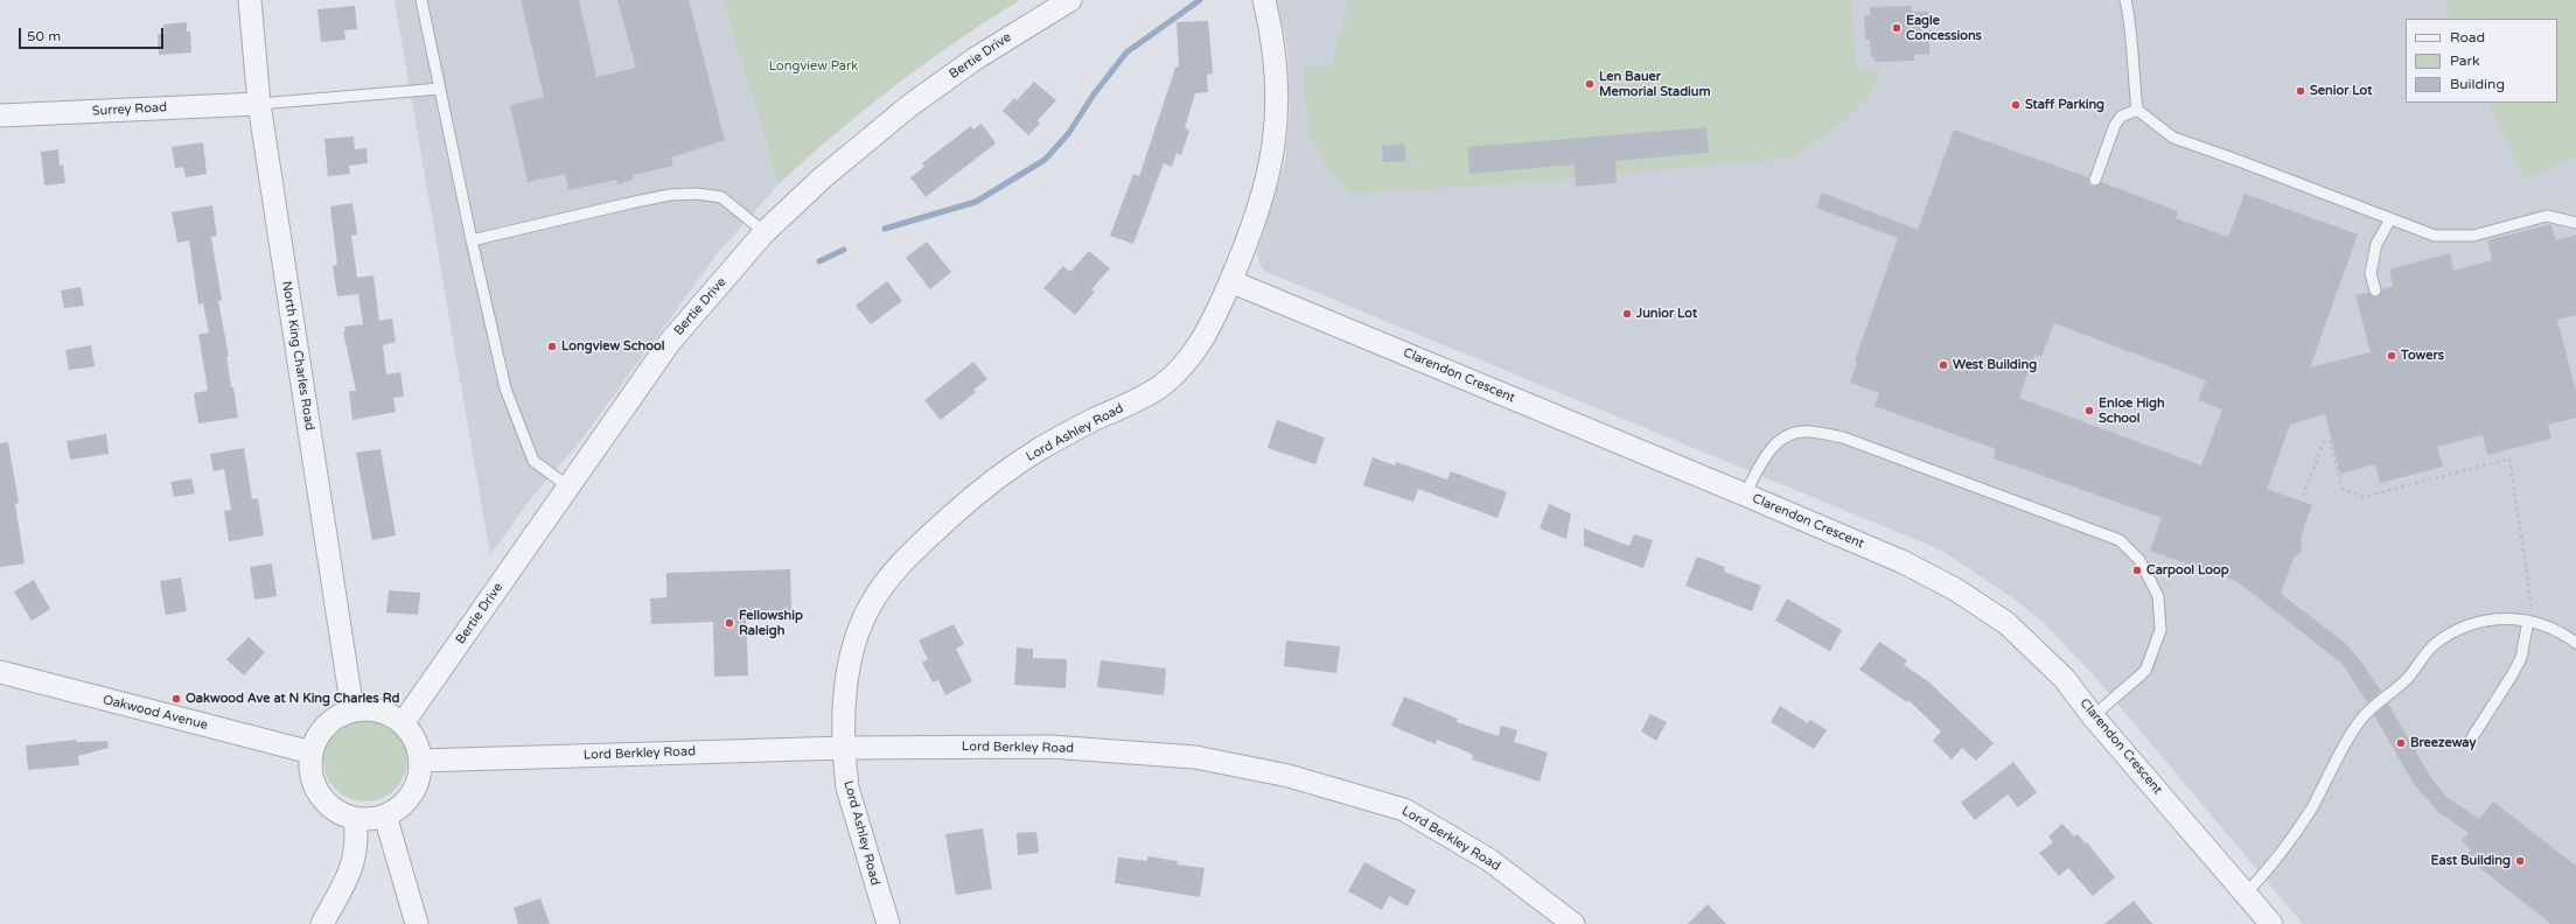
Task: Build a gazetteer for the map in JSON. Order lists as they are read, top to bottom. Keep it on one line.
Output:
{"streets":{"street":["Bertie Drive","Surrey Road","North King Charles Road","Clarendon Crescent","Lord Ashley Road","Oakwood Avenue","Lord Berkley Road"]},"crossings":[["Bertie Drive","North King Charles Road"],["Bertie Drive","Oakwood Avenue"],["Bertie Drive","Lord Berkley Road"],["Surrey Road","North King Charles Road"],["North King Charles Road","Oakwood Avenue"],["North King Charles Road","Lord Berkley Road"],["Clarendon Crescent","Lord Ashley Road"],["Lord Ashley Road","Lord Berkley Road"],["Oakwood Avenue","Lord Berkley Road"]],"parks":["Longview Park"],"places":["Eagle Concessions","Len Bauer Memorial Stadium","Senior Lot","Staff Parking","Junior Lot","Longview School","Towers","West Building","Enloe High School","Carpool Loop","Fellowship Raleigh","Oakwood Ave at N King Charles Rd","Breezeway","East Building"],"legend":["Road","Park","Building"],"scale_bar":"50 m"}
